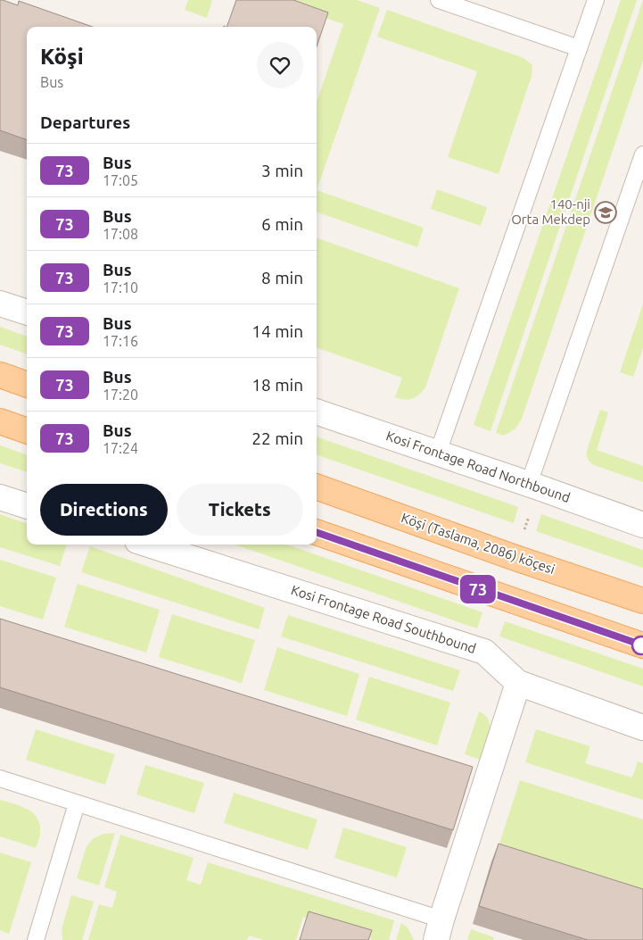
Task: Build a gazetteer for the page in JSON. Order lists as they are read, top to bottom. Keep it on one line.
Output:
{"streets":{"main road":["Köşi (Taslama, 2086) köçesi"],"street":["Kosi Frontage Road Northbound","Kosi Frontage Road Southbound"]},"places":{"school or university":["140-nji Orta Mekdep"]},"lines":["bus line 73"],"page":{"on_map":"73","heading":[["Köşi","Bus"],"Departures"],"list":[{"mark":"73","name":"Bus","note":"17:05","value":"3 min"},{"mark":"73","name":"Bus","note":"17:08","value":"6 min"},{"mark":"73","name":"Bus","note":"17:10","value":"8 min"},{"mark":"73","name":"Bus","note":"17:16","value":"14 min"},{"mark":"73","name":"Bus","note":"17:20","value":"18 min"},{"mark":"73","name":"Bus","note":"17:24","value":"22 min"}],"buttons":["Directions","Tickets"]}}
